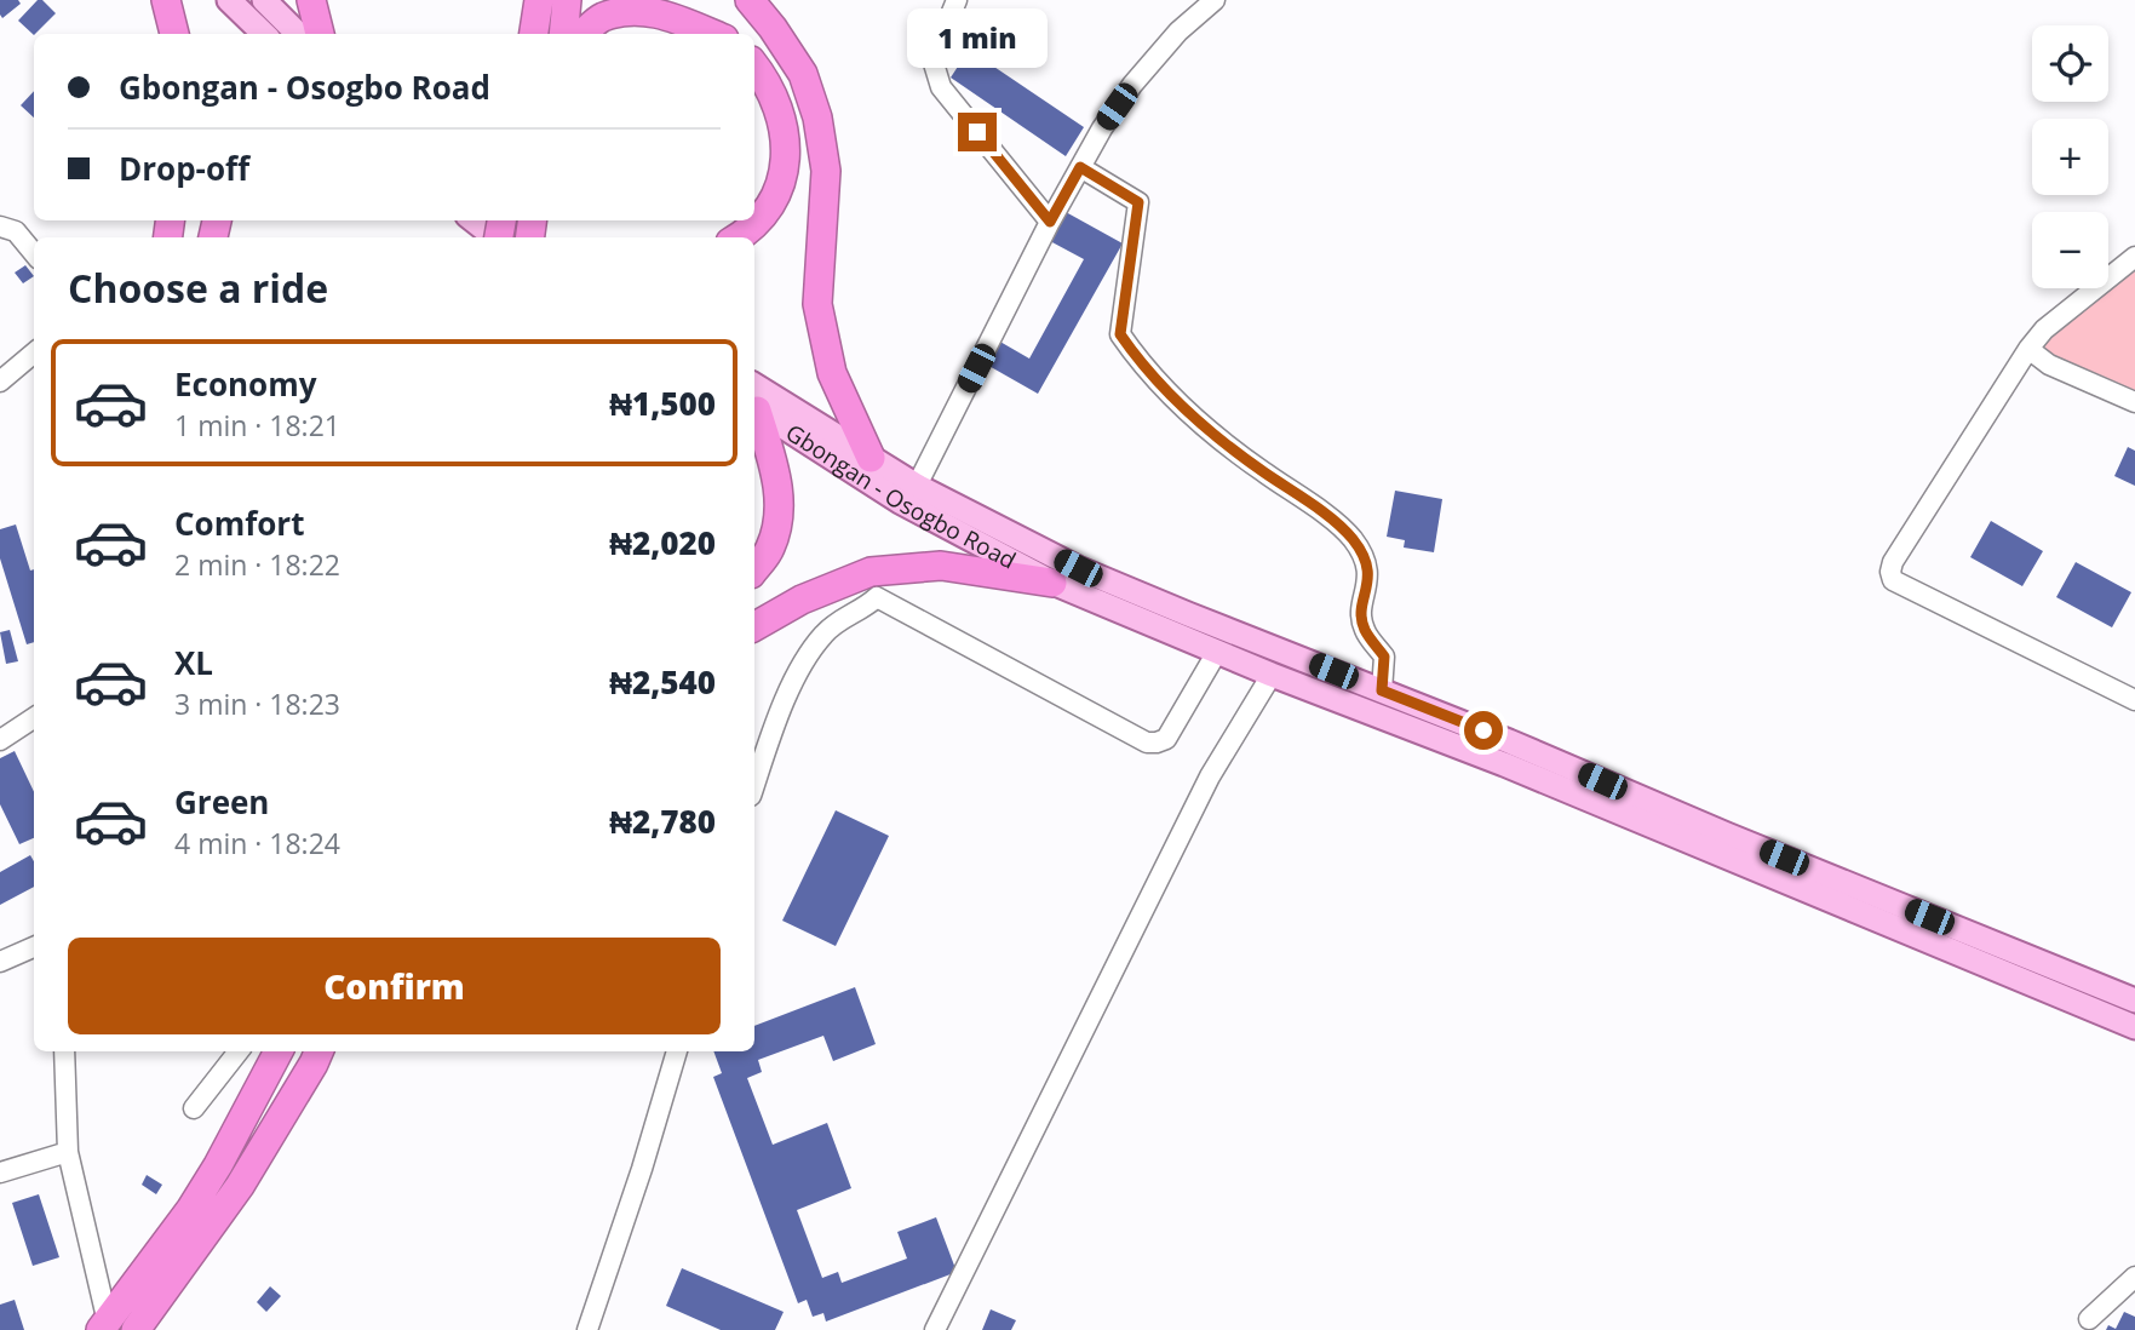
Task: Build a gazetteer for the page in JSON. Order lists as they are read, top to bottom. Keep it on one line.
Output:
{"streets":{"main road":["Gbongan - Osogbo Road"]},"page":{"bubble":"1 min","map_buttons":["+","−"],"banner":["Gbongan - Osogbo Road","Drop-off"],"heading":"Choose a ride","list":[{"name":"Economy","note":"1 min · 18:21","value":"₦1,500"},{"name":"Comfort","note":"2 min · 18:22","value":"₦2,020"},{"name":"XL","note":"3 min · 18:23","value":"₦2,540"},{"name":"Green","note":"4 min · 18:24","value":"₦2,780"}],"buttons":"Confirm"}}
